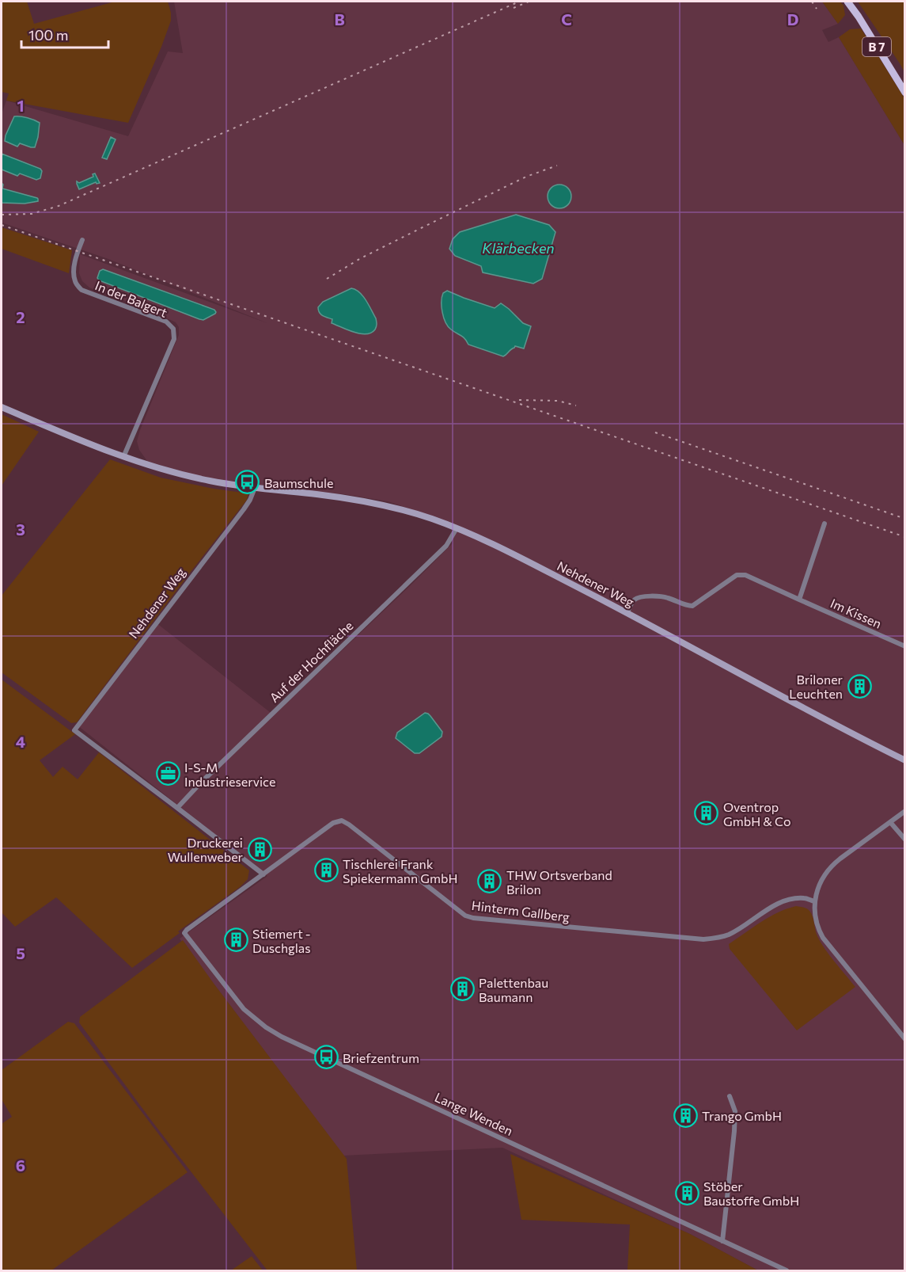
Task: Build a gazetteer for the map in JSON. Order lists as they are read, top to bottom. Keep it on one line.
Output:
{"streets":{"main road":["B 7"],"street":["In der Balgert","Nehdener Weg","Im Kissen","Auf der Hochfläche","Hinterm Gallberg","Lange Wenden"]},"crossings":[["In der Balgert","Nehdener Weg"],["Nehdener Weg","Im Kissen"],["Nehdener Weg","Auf der Hochfläche"],["Hinterm Gallberg","Lange Wenden"]],"water":["Klärbecken"],"places":{"bus stop":["Baumschule","Briefzentrum"],"building":["Briloner Leuchten","Oventrop GmbH & Co","Druckerei Wullenweber","Tischlerei Frank Spiekermann GmbH","THW Ortsverband Brilon","Stiemert - Duschglas","Palettenbau Baumann","Trango GmbH","Stöber Baustoffe GmbH"],"office":["I-S-M Industrieservice"]},"scale_bar":"100 m","grid":{"columns":["B","C","D"],"rows":["1","2","3","4","5","6"]}}
